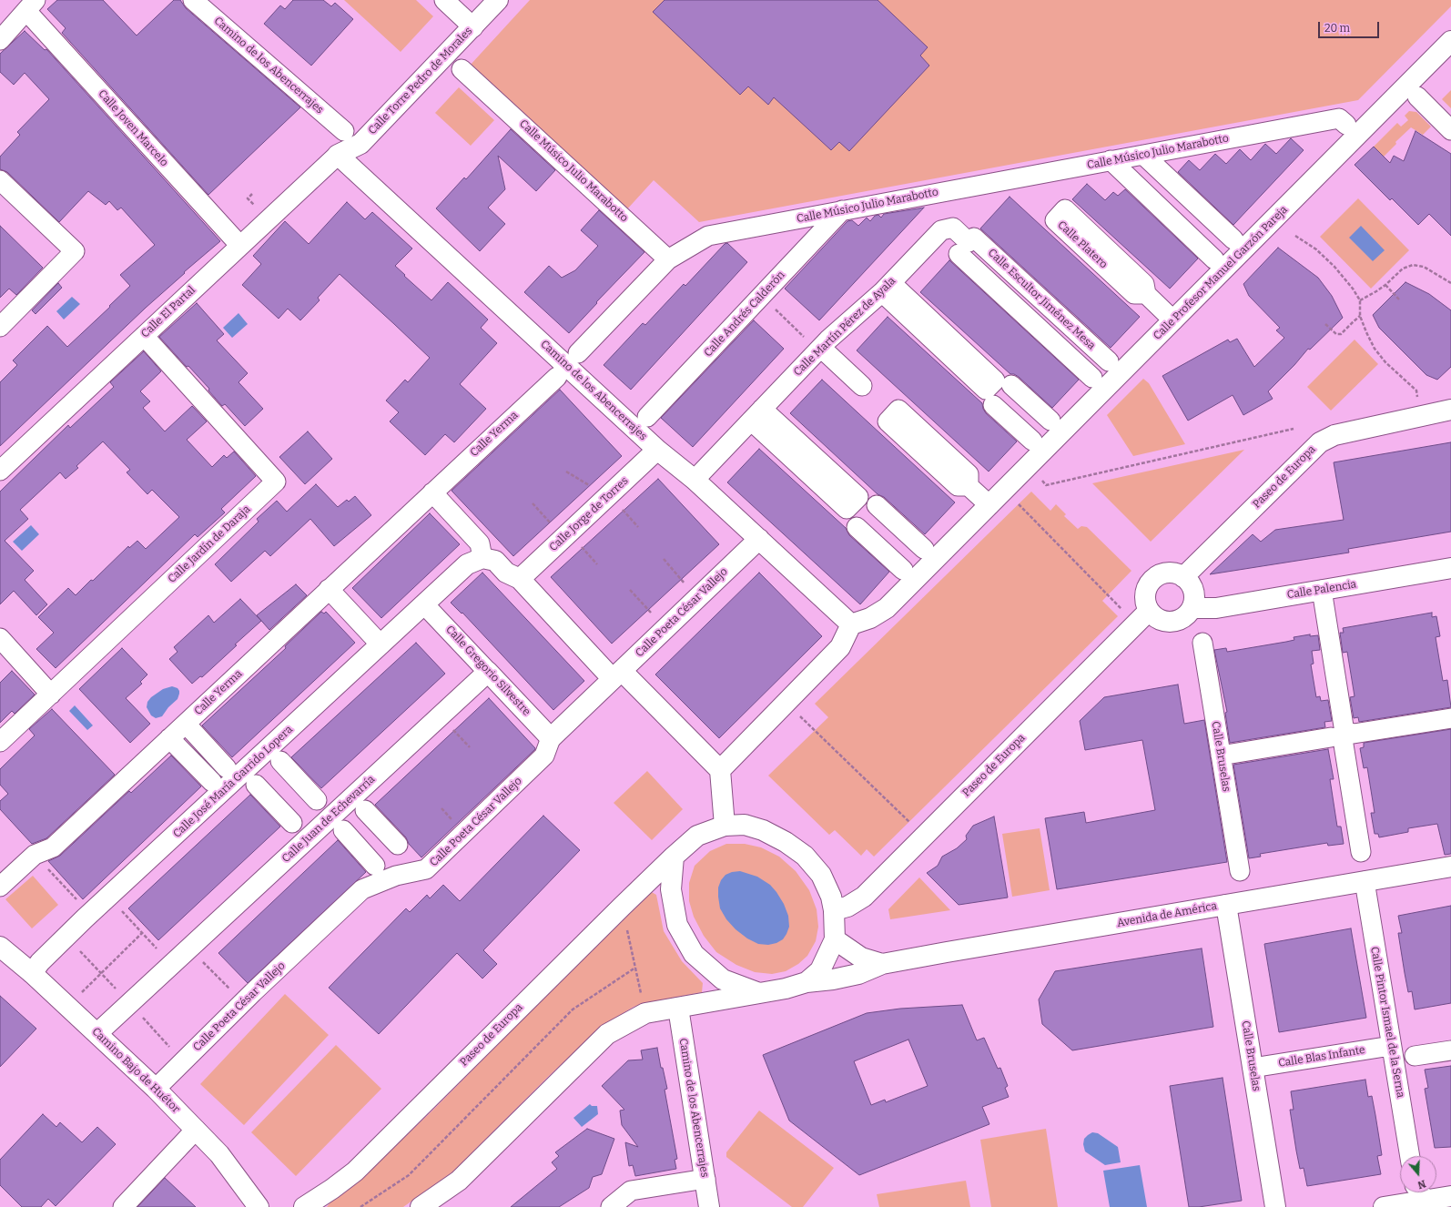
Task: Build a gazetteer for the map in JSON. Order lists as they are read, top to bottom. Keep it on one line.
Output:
{"streets":{"street":["Camino de los Abencerrajes","Calle Torre Pedro de Morales","Calle Joven Marcelo","Calle Músico Julio Marabotto","Calle Platero","Calle Profesor Manuel Garzón Pareja","Calle Escultor Jiménez Mesa","Calle El Partal","Calle Andrés Calderón","Calle Martín Pérez de Ayala","Calle Yerma","Paseo de Europa","Calle Jorge de Torres","Calle Jardín de Daraja","Calle Palencia","Calle Poeta César Vallejo","Calle Gregorio Silvestre","Calle Bruselas","Calle José María Garrido Lopera","Calle Juan de Echevarría","Avenida de América","Calle Pintor Ismael de la Serna","Calle Blas Infante","Camino Bajo de Huétor"]},"crossings":[["Camino de los Abencerrajes","Calle Torre Pedro de Morales"],["Camino de los Abencerrajes","Calle Profesor Manuel Garzón Pareja"],["Camino de los Abencerrajes","Calle El Partal"],["Camino de los Abencerrajes","Calle Martín Pérez de Ayala"],["Camino de los Abencerrajes","Calle Jorge de Torres"],["Camino de los Abencerrajes","Calle Poeta César Vallejo"],["Calle Torre Pedro de Morales","Calle El Partal"],["Calle Joven Marcelo","Calle El Partal"],["Calle Músico Julio Marabotto","Calle Profesor Manuel Garzón Pareja"],["Calle Músico Julio Marabotto","Calle Andrés Calderón"],["Calle Platero","Calle Profesor Manuel Garzón Pareja"],["Calle Escultor Jiménez Mesa","Calle Martín Pérez de Ayala"],["Calle El Partal","Calle Jardín de Daraja"],["Paseo de Europa","Calle Palencia"],["Paseo de Europa","Avenida de América"],["Calle Poeta César Vallejo","Calle Gregorio Silvestre"],["Calle Poeta César Vallejo","Camino Bajo de Huétor"],["Calle Gregorio Silvestre","Calle José María Garrido Lopera"],["Calle Gregorio Silvestre","Calle Juan de Echevarría"],["Calle Bruselas","Avenida de América"],["Calle Bruselas","Calle Blas Infante"],["Calle José María Garrido Lopera","Camino Bajo de Huétor"],["Calle Juan de Echevarría","Camino Bajo de Huétor"],["Avenida de América","Calle Pintor Ismael de la Serna"],["Calle Pintor Ismael de la Serna","Calle Blas Infante"]],"scale_bar":"20 m","north":"bottom"}
